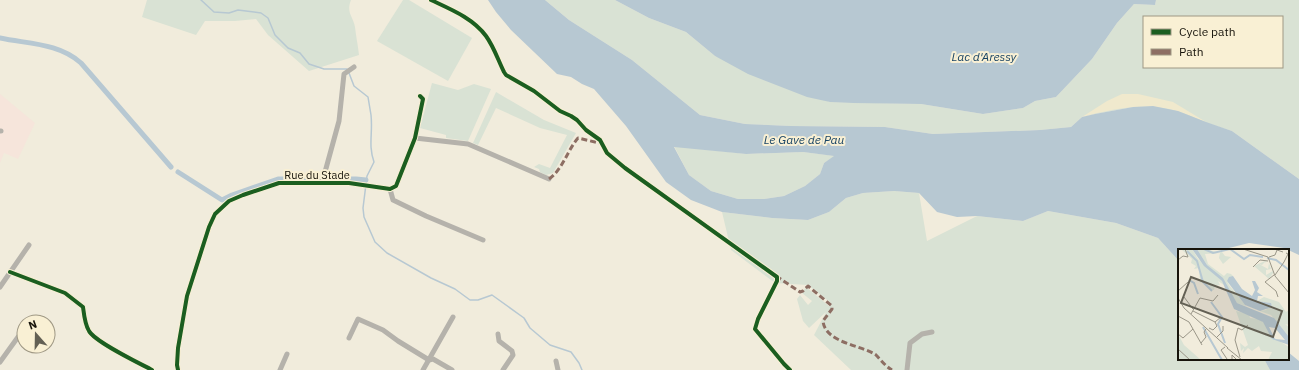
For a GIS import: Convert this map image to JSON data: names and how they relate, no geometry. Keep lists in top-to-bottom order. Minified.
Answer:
{"streets":{"street":["Rue du Stade"]},"water":["Lac d'Aressy","Le Gave de Pau"],"legend":["Cycle path","Path"],"north":"top"}
